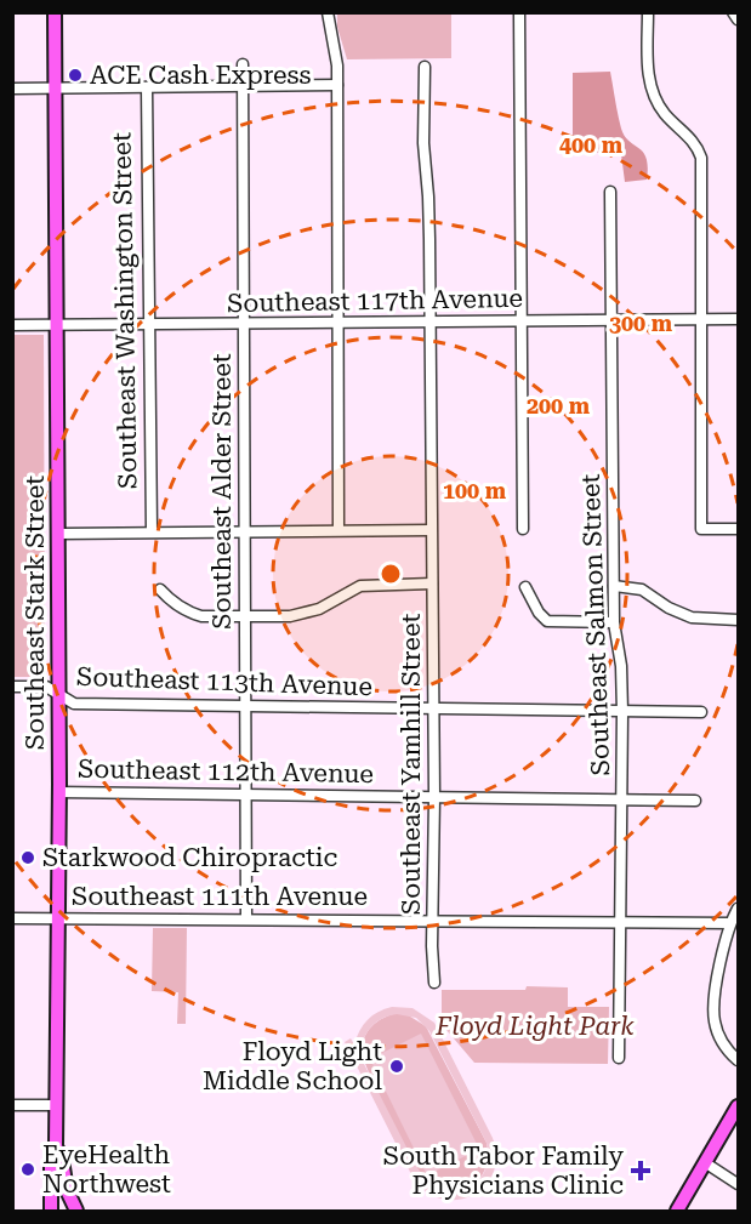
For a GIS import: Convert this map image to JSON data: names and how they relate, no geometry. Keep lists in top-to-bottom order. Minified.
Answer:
{"streets":{"main road":["Southeast Stark Street"],"street":["Southeast 117th Avenue","Southeast Washington Street","Southeast Alder Street","Southeast Salmon Street","Southeast 113th Avenue","Southeast Yamhill Street","Southeast 112th Avenue","Southeast 111th Avenue"]},"crossings":[["Southeast 117th Avenue","Southeast Washington Street"],["Southeast 117th Avenue","Southeast Alder Street"],["Southeast 117th Avenue","Southeast Stark Street"],["Southeast 117th Avenue","Southeast Salmon Street"],["Southeast 117th Avenue","Southeast Yamhill Street"],["Southeast Alder Street","Southeast 113th Avenue"],["Southeast Alder Street","Southeast 112th Avenue"],["Southeast Alder Street","Southeast 111th Avenue"],["Southeast Stark Street","Southeast 113th Avenue"],["Southeast Stark Street","Southeast 112th Avenue"],["Southeast Stark Street","Southeast 111th Avenue"],["Southeast Salmon Street","Southeast 113th Avenue"],["Southeast Salmon Street","Southeast 112th Avenue"],["Southeast Salmon Street","Southeast 111th Avenue"],["Southeast 113th Avenue","Southeast Yamhill Street"],["Southeast Yamhill Street","Southeast 112th Avenue"],["Southeast Yamhill Street","Southeast 111th Avenue"]],"parks":["Floyd Light Park"],"places":{"other":["ACE Cash Express","Starkwood Chiropractic","Floyd Light Middle School","EyeHealth Northwest"],"health":["South Tabor Family Physicians Clinic"]},"rings":["400 m","300 m","200 m","100 m"]}
